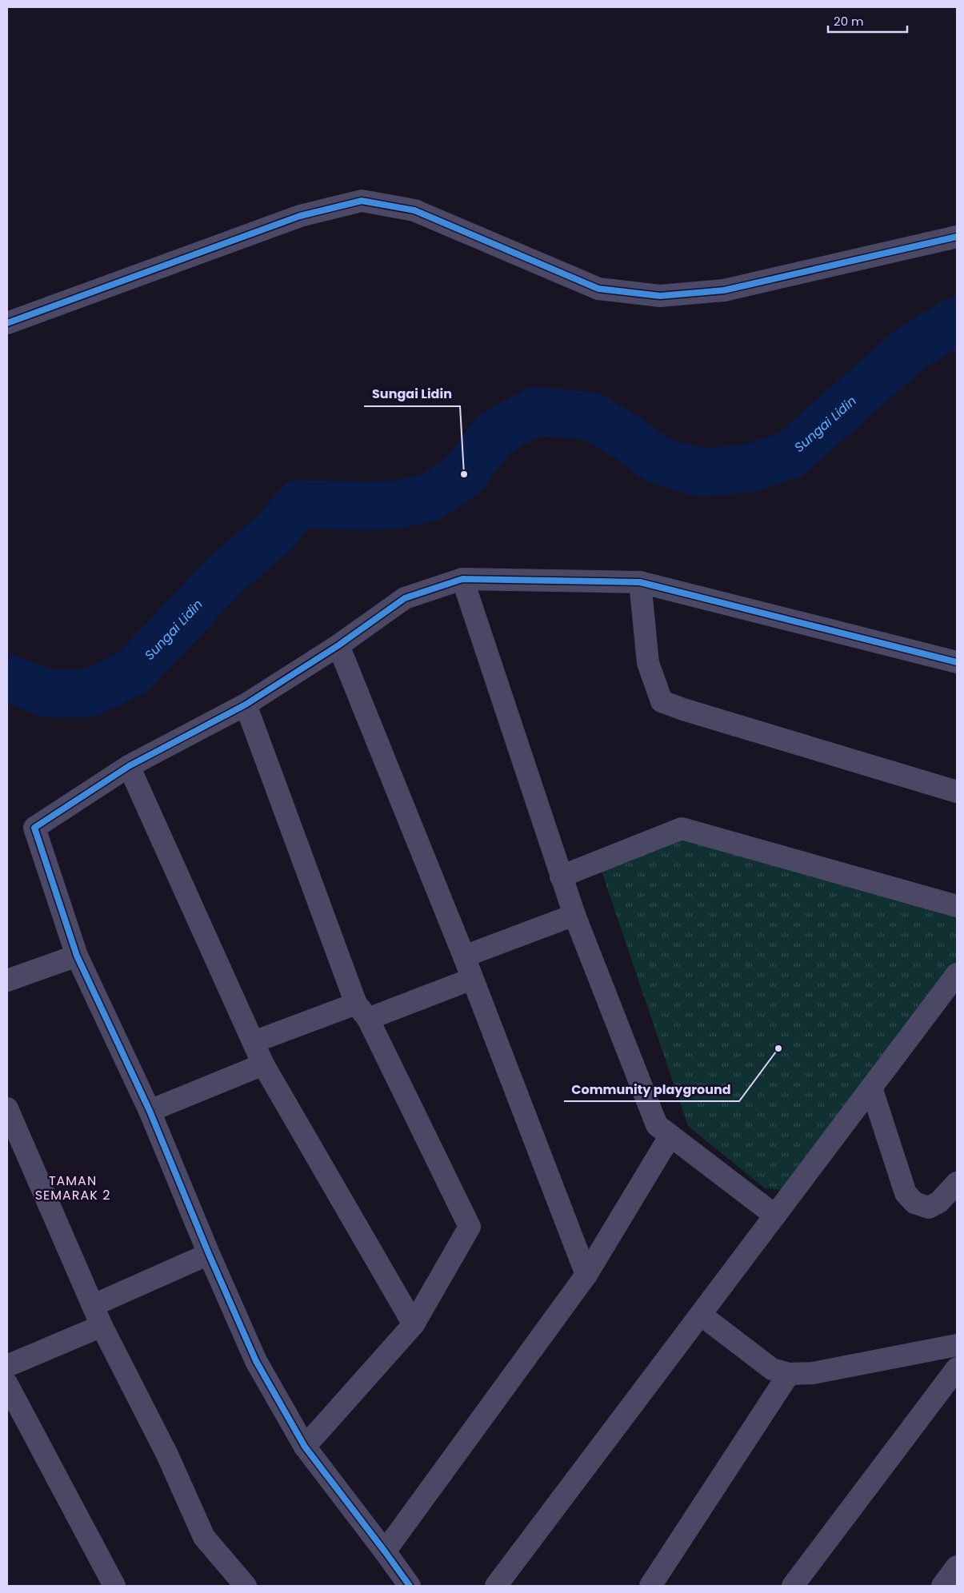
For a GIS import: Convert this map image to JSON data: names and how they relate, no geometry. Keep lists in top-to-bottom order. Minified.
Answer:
{"districts":["TAMAN SEMARAK 2"],"water":["Sungai Lidin"],"places":["Sungai Lidin","Community playground"],"scale_bar":"20 m"}
